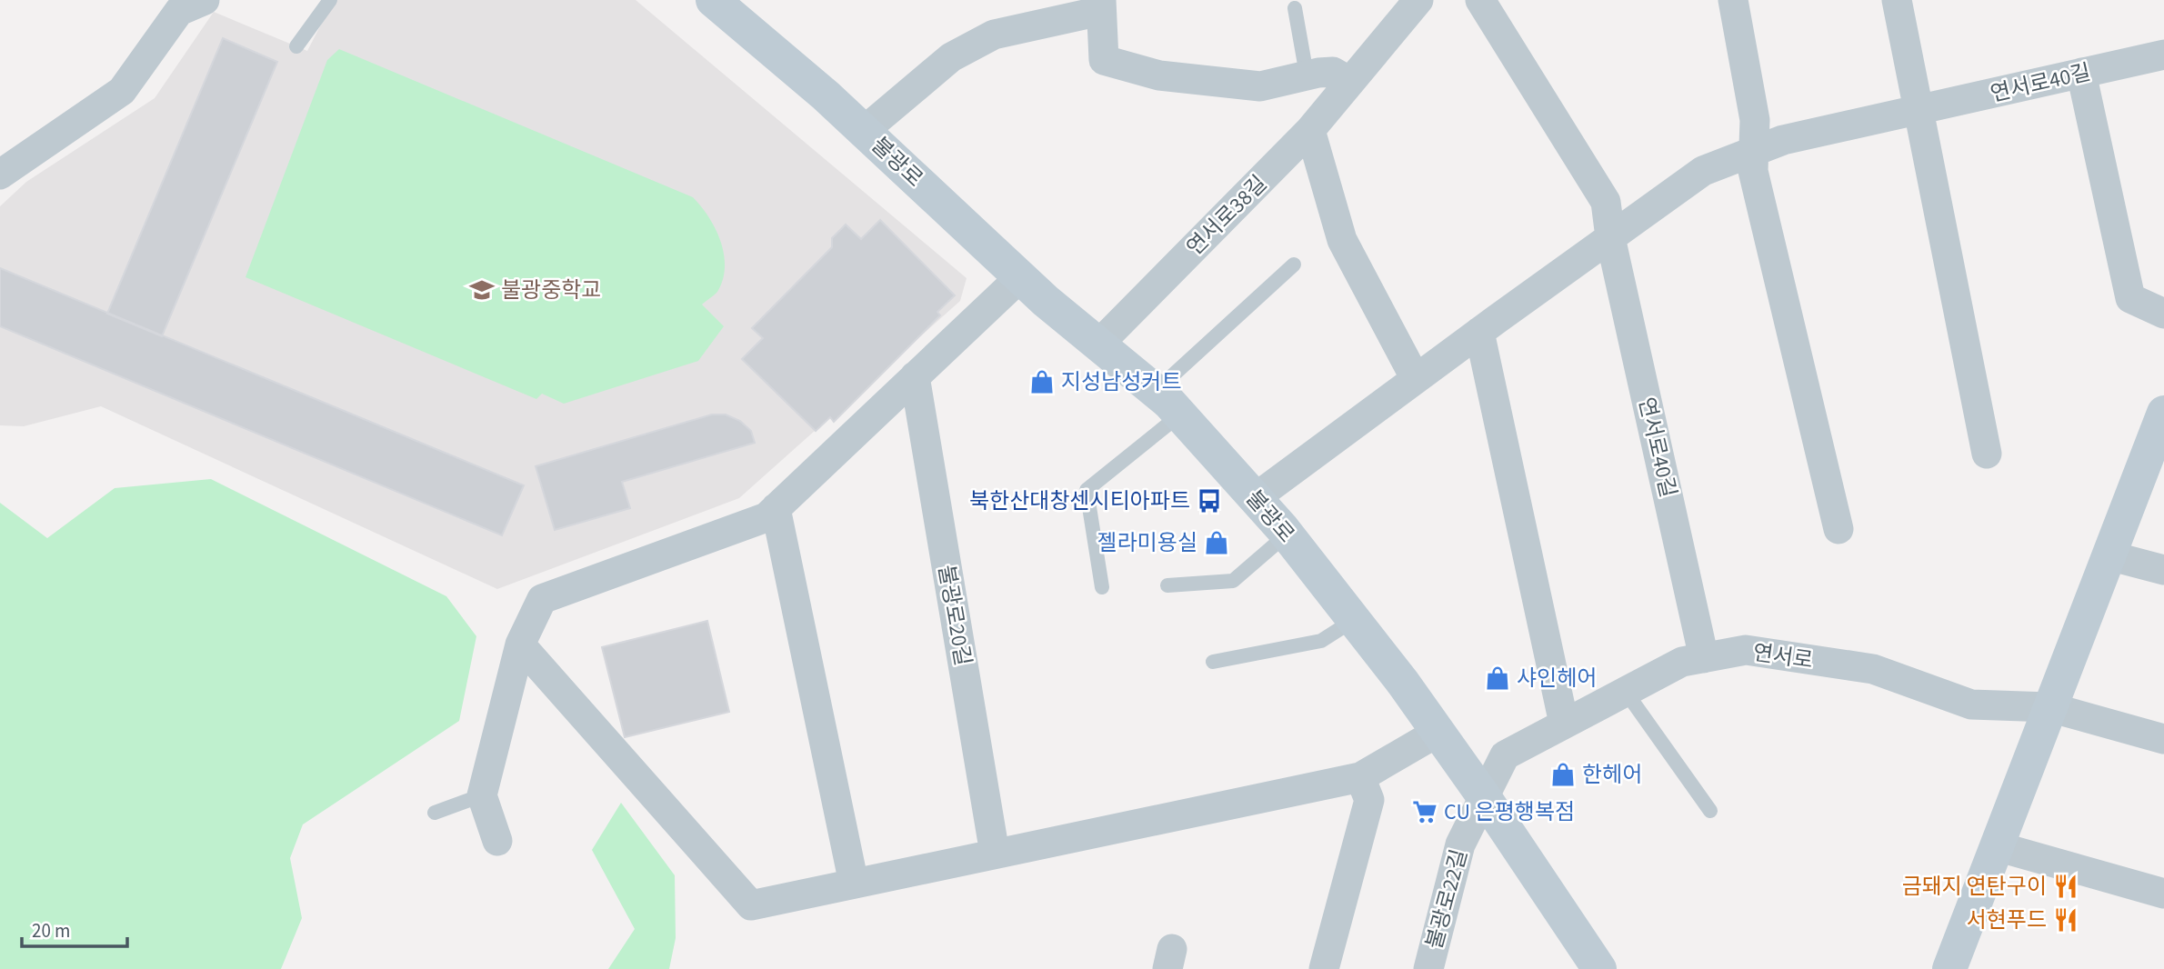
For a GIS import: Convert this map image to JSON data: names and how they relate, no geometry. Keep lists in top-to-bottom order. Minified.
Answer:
{"streets":{"main road":["불광로"],"street":["연서로40길","연서로38길","불광로20길","연서로","불광로22길"]},"crossings":[["연서로40길","불광로"],["연서로40길","연서로"],["불광로","연서로38길"],["불광로","불광로22길"],["연서로","불광로22길"]],"places":{"school or university":["불광중학교"],"shop":["지성남성커트","젤라미용실","샤인헤어","한헤어"],"bus stop":["북한산대창센시티아파트"],"supermarket":["CU 은평행복점"],"restaurant":["금돼지 연탄구이","서현푸드"]},"scale_bar":"20 m"}
